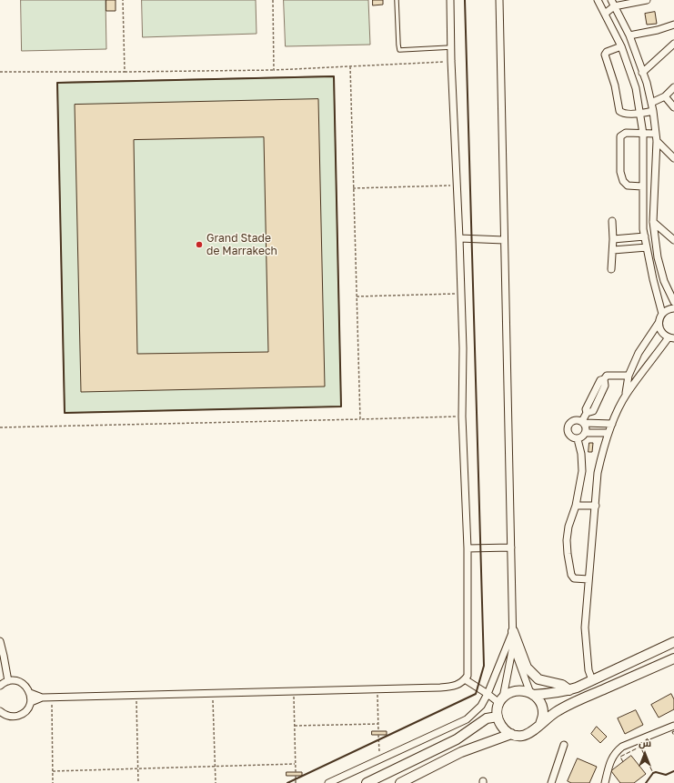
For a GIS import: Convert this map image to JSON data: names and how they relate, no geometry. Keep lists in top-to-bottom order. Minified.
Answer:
{"places":["Grand Stade de Marrakech"],"north":"top"}
